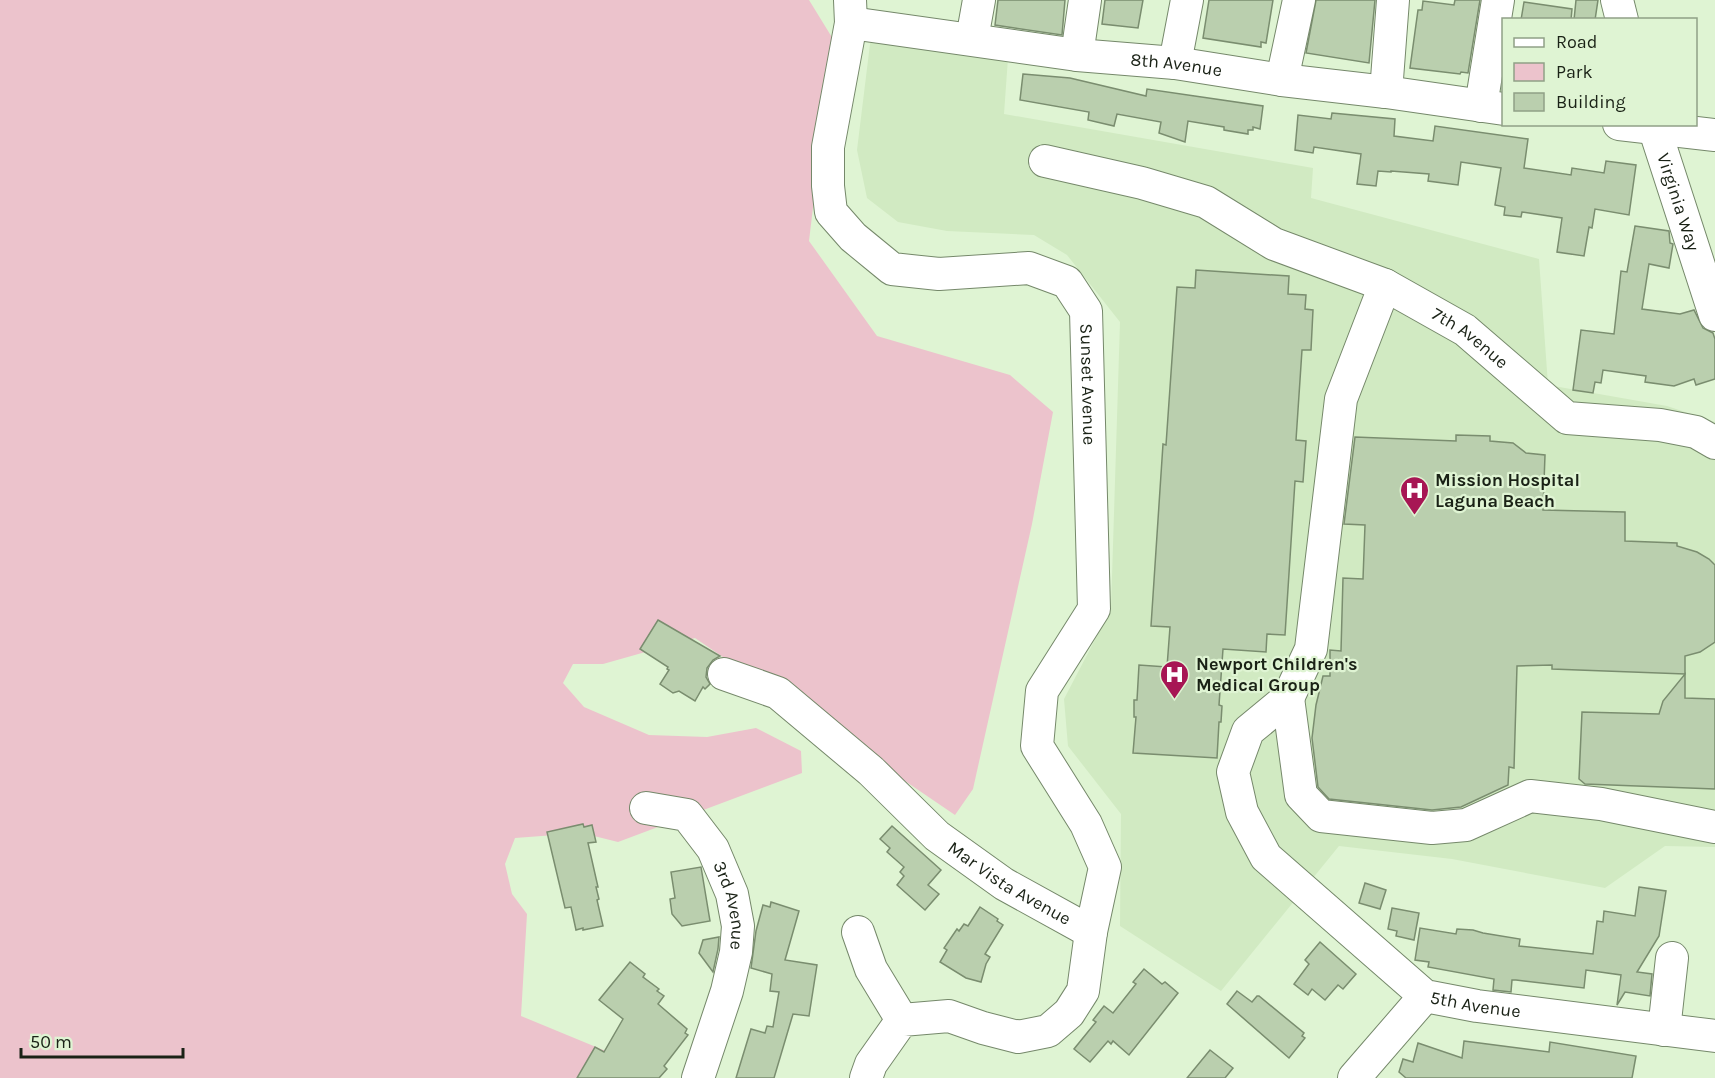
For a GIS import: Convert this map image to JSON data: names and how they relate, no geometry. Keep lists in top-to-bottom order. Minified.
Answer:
{"streets":{"street":["8th Avenue","Virginia Way","7th Avenue","Sunset Avenue","Mar Vista Avenue","3rd Avenue","5th Avenue"]},"crossings":[["8th Avenue","Sunset Avenue"],["Sunset Avenue","Mar Vista Avenue"]],"places":{"hospital":["Mission Hospital Laguna Beach","Newport Children's Medical Group"]},"legend":["Road","Park","Building"],"scale_bar":"50 m"}
